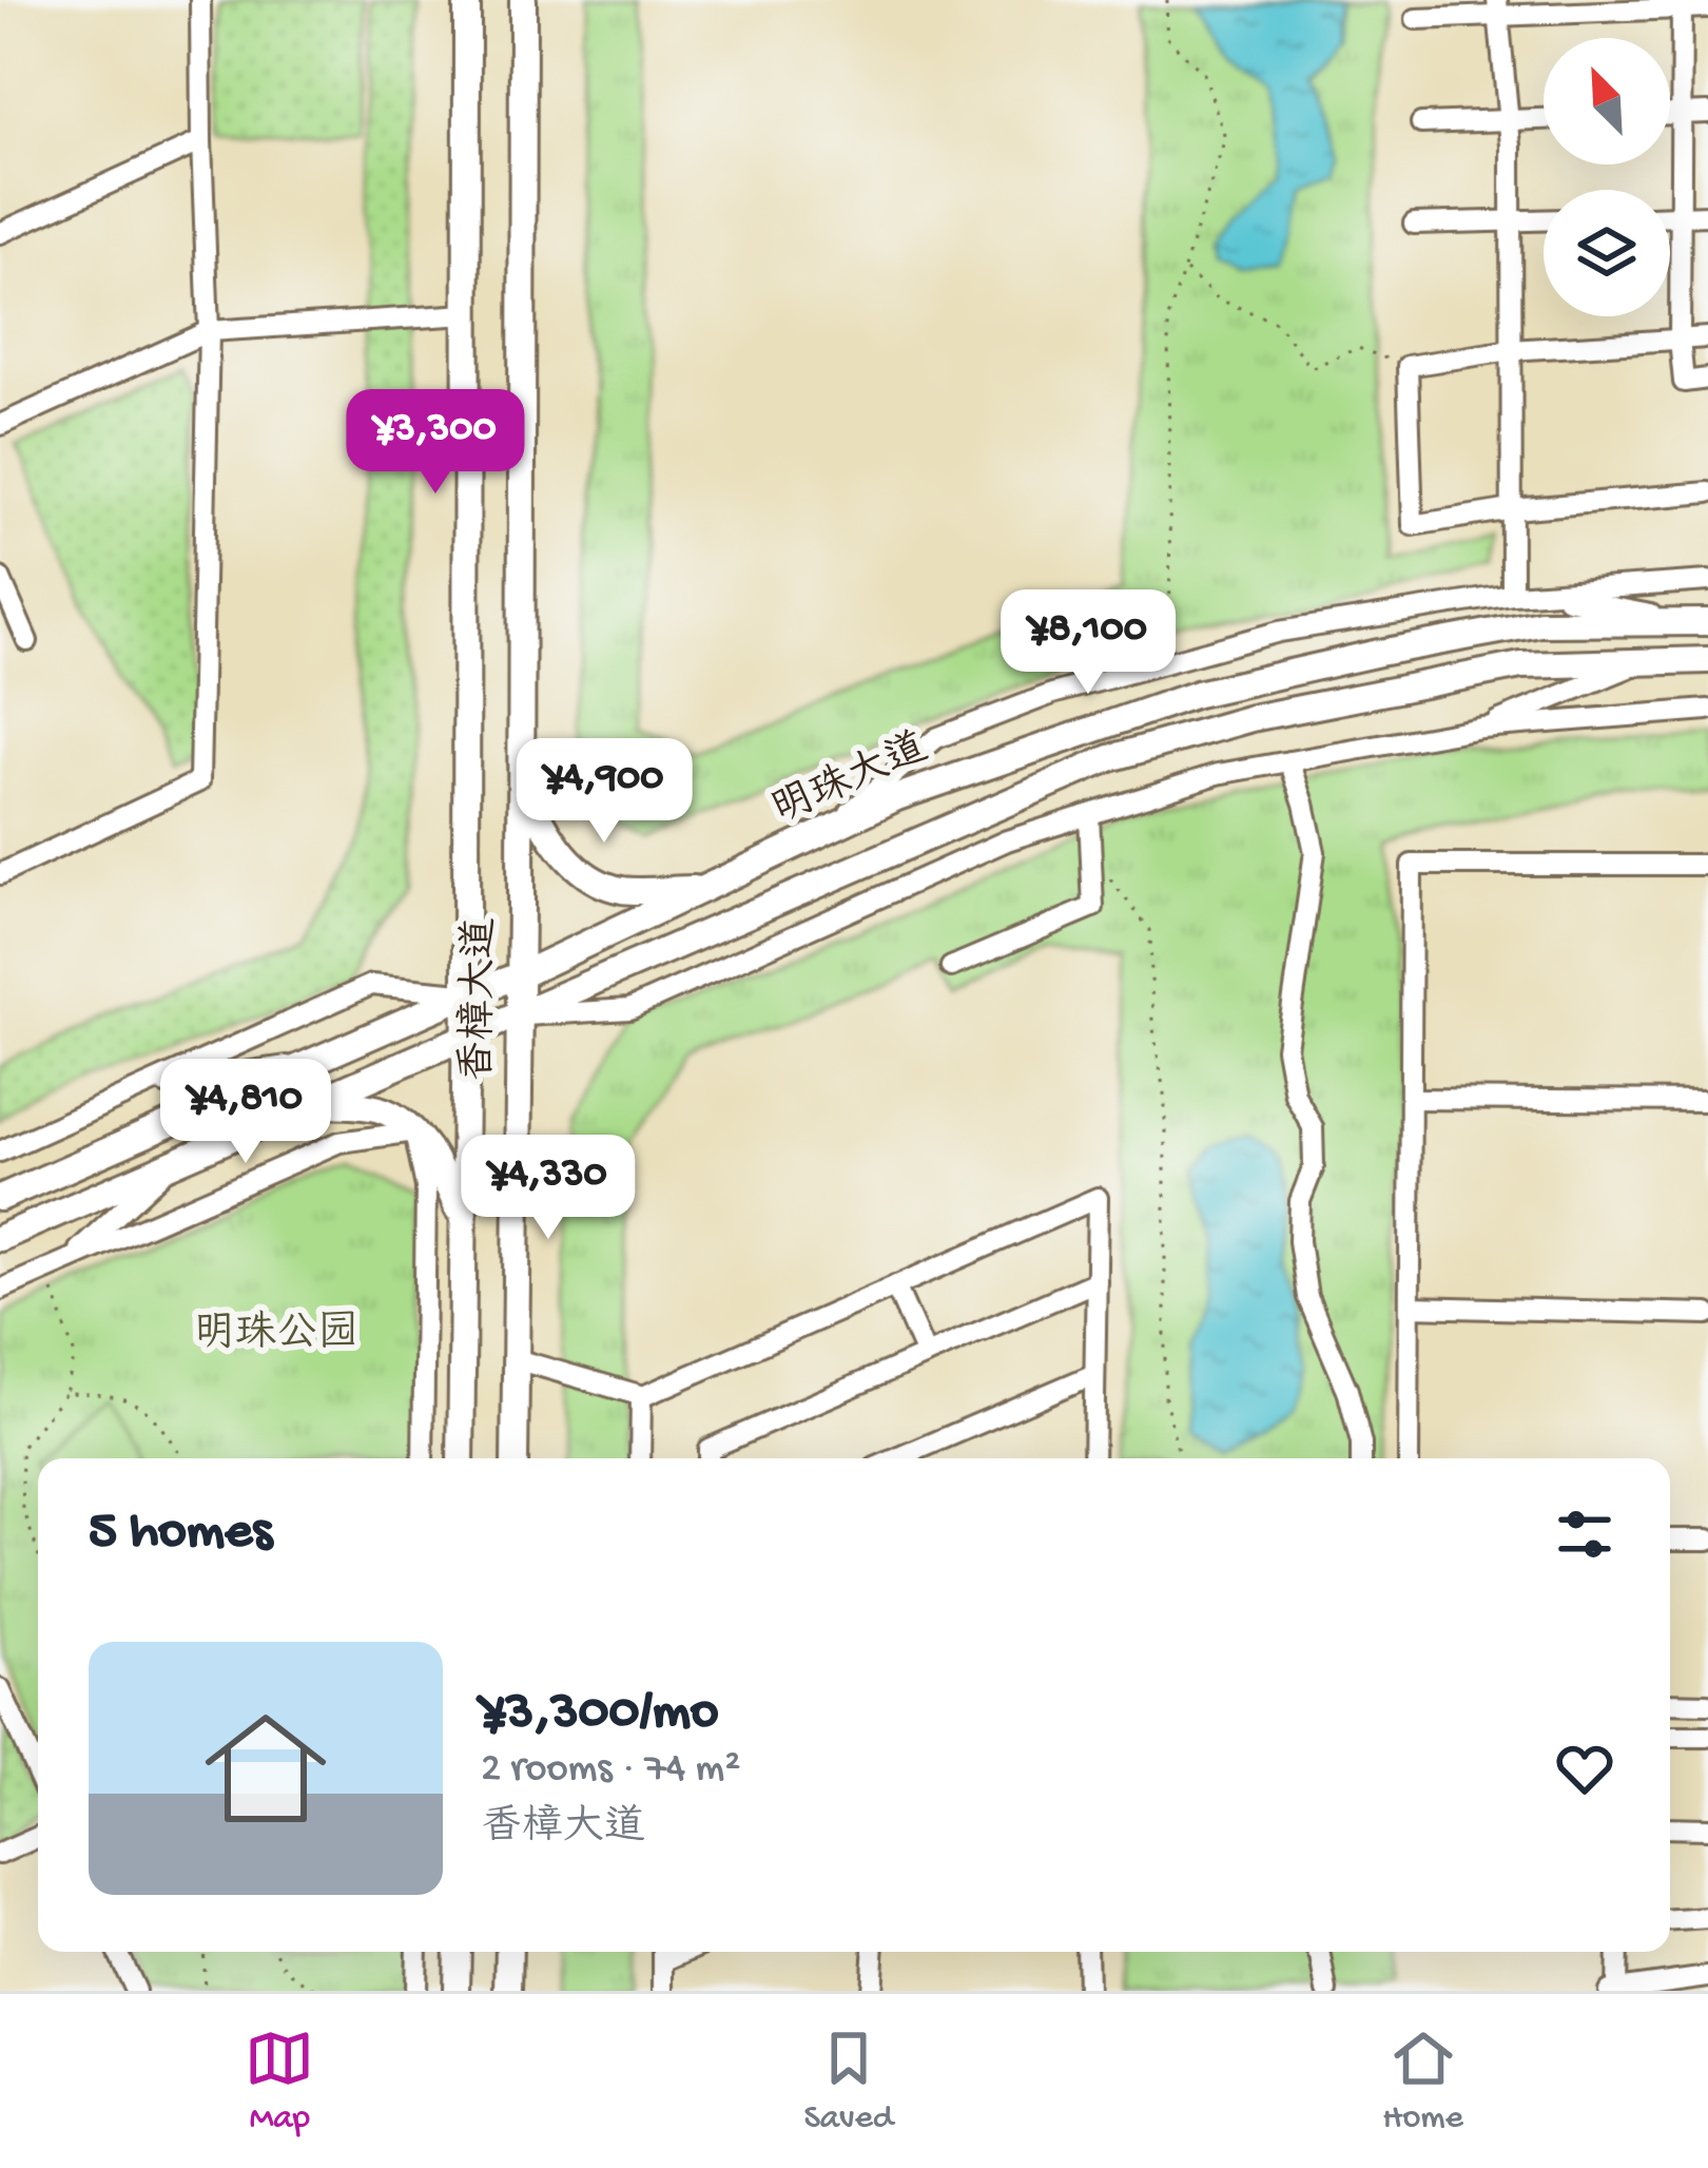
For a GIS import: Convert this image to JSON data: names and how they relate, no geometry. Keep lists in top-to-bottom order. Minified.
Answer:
{"streets":{"main road":["明珠大道","香樟大道"]},"crossings":[["明珠大道","香樟大道"]],"parks":["明珠公园"],"north":"top left","page":{"price":["¥3,300","¥8,100","¥4,900","¥4,810","¥4,330"],"heading":"5 homes","list":[{"name":"¥3,300/mo","note":"2 rooms · 74 m² · 香樟大道"}],"tabs":["Map","Saved","Home"]}}
